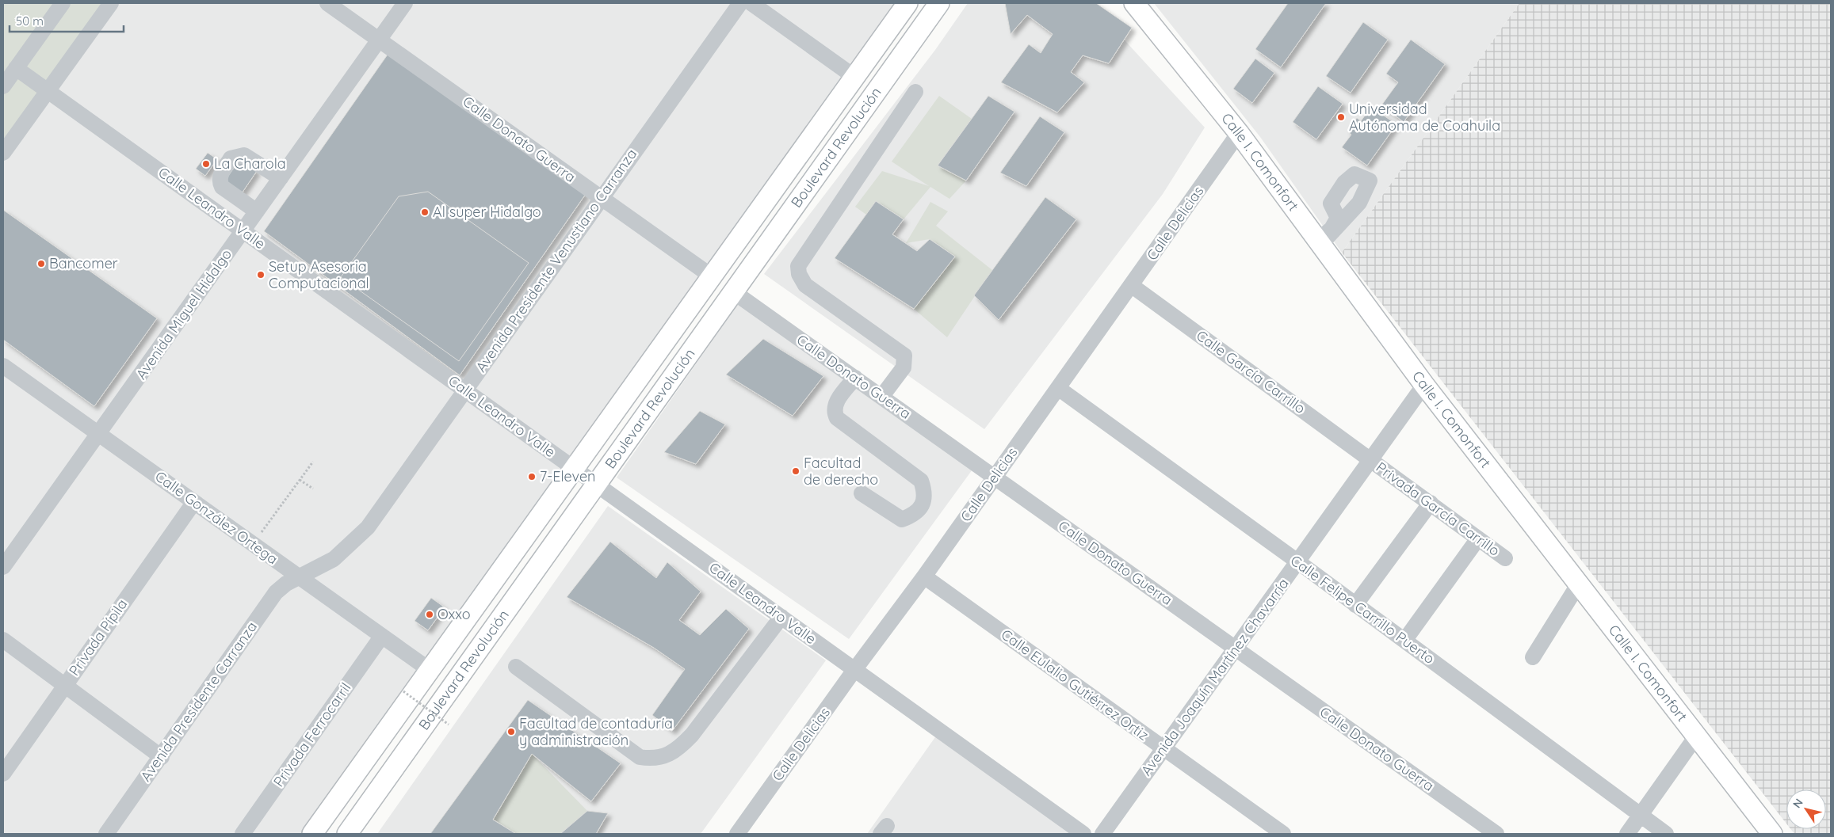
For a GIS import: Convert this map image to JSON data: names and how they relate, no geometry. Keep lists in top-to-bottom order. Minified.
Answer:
{"streets":{"main road":["Boulevard Revolución","Calle I. Comonfort"],"street":["Calle Donato Guerra","Calle Leandro Valle","Calle Delicias","Avenida Presidente Venustiano Carranza","Avenida Miguel Hidalgo","Calle García Carrillo","Privada García Carrillo","Calle González Ortega","Calle Felipe Carrillo Puerto","Privada Pípila","Avenida Joaquín Martínez Chavarría","Calle Eulalio Gutiérrez Ortiz","Avenida Presidente Carranza","Privada Ferrocarril"]},"crossings":[["Calle Donato Guerra","Boulevard Revolución"],["Calle Donato Guerra","Calle Delicias"],["Calle Donato Guerra","Avenida Presidente Venustiano Carranza"],["Calle Donato Guerra","Avenida Miguel Hidalgo"],["Calle Donato Guerra","Avenida Joaquín Martínez Chavarría"],["Boulevard Revolución","Calle Leandro Valle"],["Calle I. Comonfort","Calle Delicias"],["Calle I. Comonfort","Avenida Joaquín Martínez Chavarría"],["Calle Leandro Valle","Calle Delicias"],["Calle Leandro Valle","Avenida Presidente Venustiano Carranza"],["Calle Leandro Valle","Avenida Miguel Hidalgo"],["Calle Delicias","Calle García Carrillo"],["Calle Delicias","Calle Felipe Carrillo Puerto"],["Calle Delicias","Calle Eulalio Gutiérrez Ortiz"],["Avenida Presidente Venustiano Carranza","Calle González Ortega"],["Avenida Presidente Venustiano Carranza","Avenida Presidente Carranza"],["Avenida Miguel Hidalgo","Calle González Ortega"],["Calle García Carrillo","Privada García Carrillo"],["Calle García Carrillo","Avenida Joaquín Martínez Chavarría"],["Privada García Carrillo","Avenida Joaquín Martínez Chavarría"],["Calle González Ortega","Privada Pípila"],["Calle González Ortega","Avenida Presidente Carranza"],["Calle González Ortega","Privada Ferrocarril"],["Calle Felipe Carrillo Puerto","Avenida Joaquín Martínez Chavarría"],["Avenida Joaquín Martínez Chavarría","Calle Eulalio Gutiérrez Ortiz"]],"places":["Universidad Autónoma de Coahuila","La Charola","Al super Hidalgo","Bancomer","Setup Asesoria Computacional","Facultad de derecho","7-Eleven","Oxxo","Facultad de contaduría y administración"],"scale_bar":"50 m","north":"top left"}
